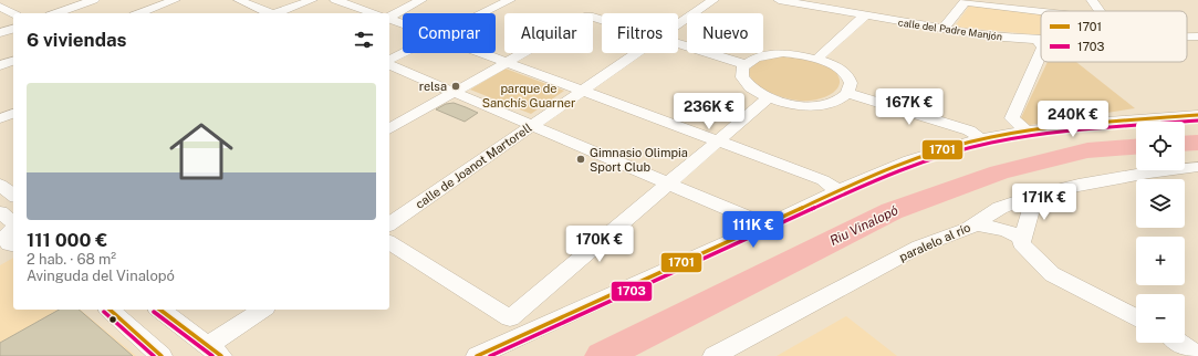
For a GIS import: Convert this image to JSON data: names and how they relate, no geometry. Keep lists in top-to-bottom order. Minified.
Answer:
{"streets":{"street":["calle del Padre Manjón","calle de Joanot Martorell","paralelo al río"]},"water":["Riu Vinalopó"],"parks":["parque de Sanchís Guarner"],"places":["relsa","Gimnasio Olimpia Sport Club"],"lines":["transit line 1701","transit line 1703"],"legend":["1701","1703"],"page":{"chip":["Comprar","Alquilar","Filtros","Nuevo"],"heading":"6 viviendas","list":[{"name":"111 000 €","note":"2 hab. · 68 m² · Avinguda del Vinalopó"}],"price":["167K €","236K €","240K €","171K €","111K €","170K €"],"map_buttons":["+","−"]}}
